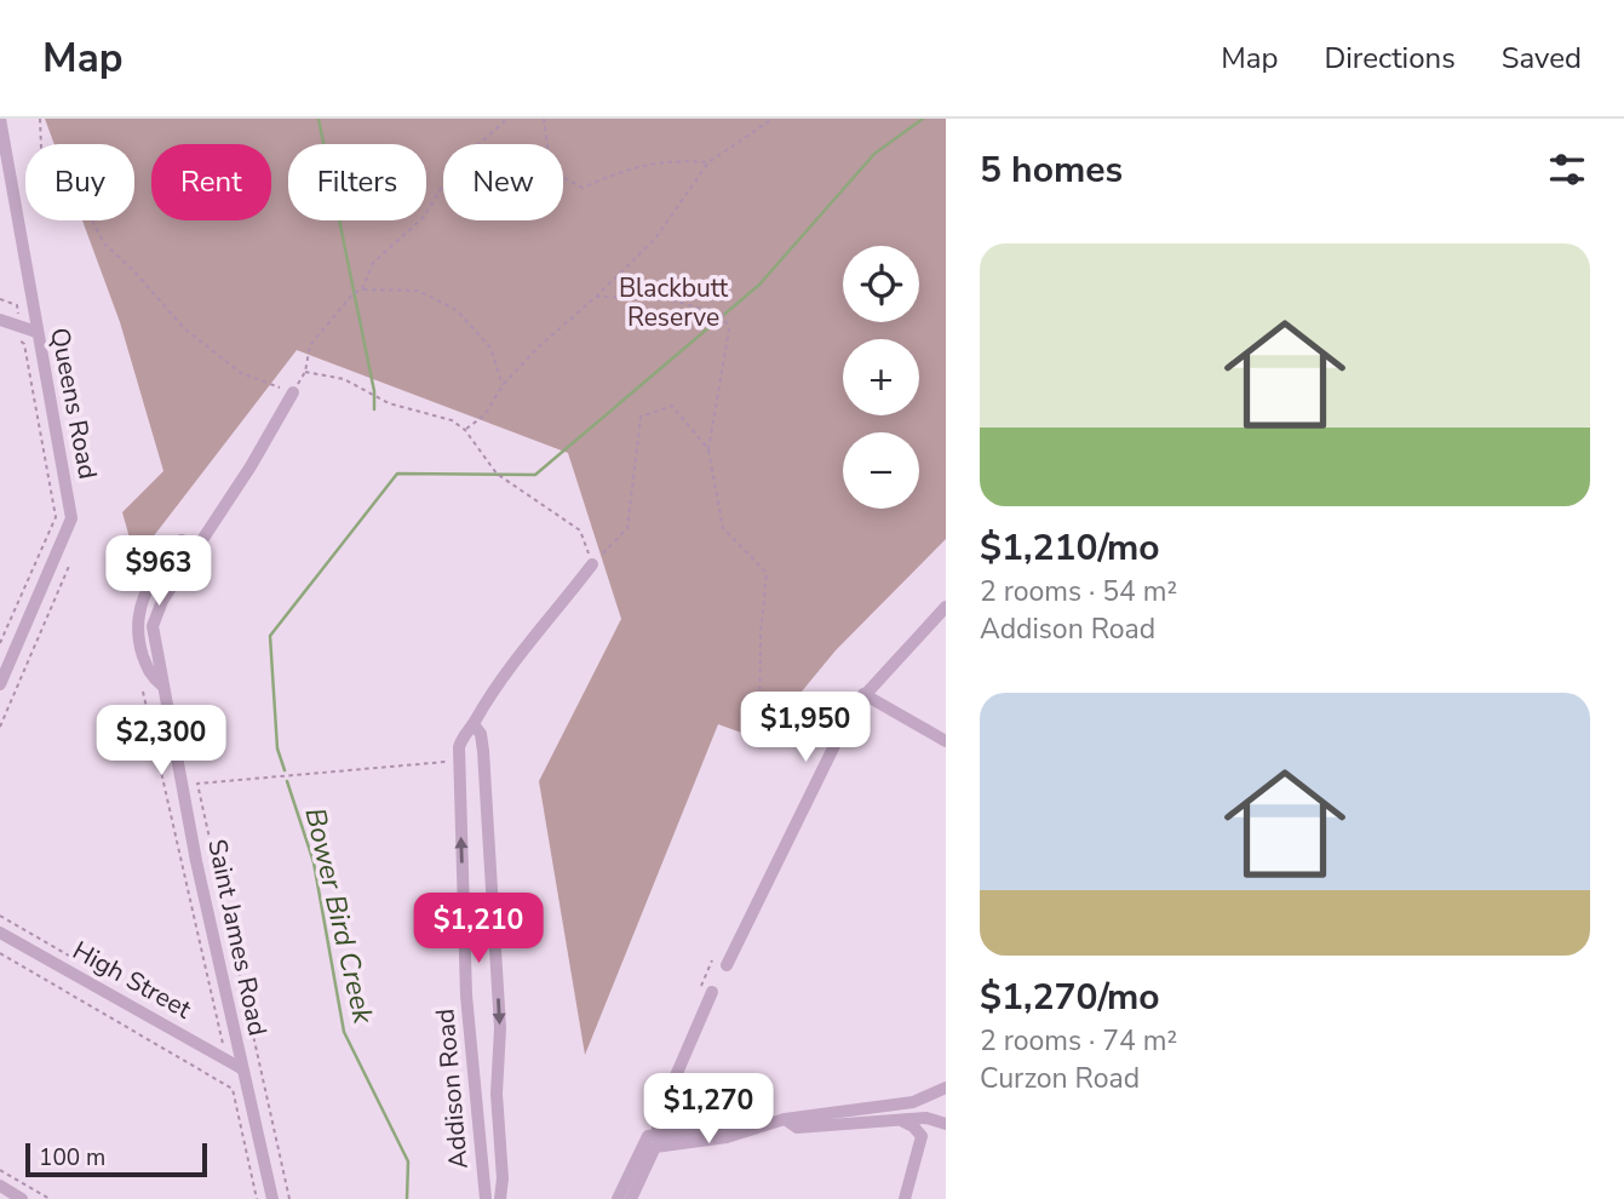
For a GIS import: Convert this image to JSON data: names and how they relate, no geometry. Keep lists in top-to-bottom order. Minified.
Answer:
{"streets":{"street":["Queens Road","Saint James Road","High Street","Addison Road"]},"crossings":[["Saint James Road","High Street"]],"water":["Bower Bird Creek"],"parks":["Blackbutt Reserve"],"scale_bar":"100 m","page":{"header":"Map","nav":["Map","Directions","Saved"],"heading":"5 homes","chip":["Buy","Rent","Filters","New"],"list":[{"name":"$1,210/mo","note":"2 rooms · 54 m² · Addison Road"},{"name":"$1,270/mo","note":"2 rooms · 74 m² · Curzon Road"}],"map_buttons":["+","−"],"price":["$963","$1,950","$2,300","$1,210","$1,270"],"scale":"100 m"}}
